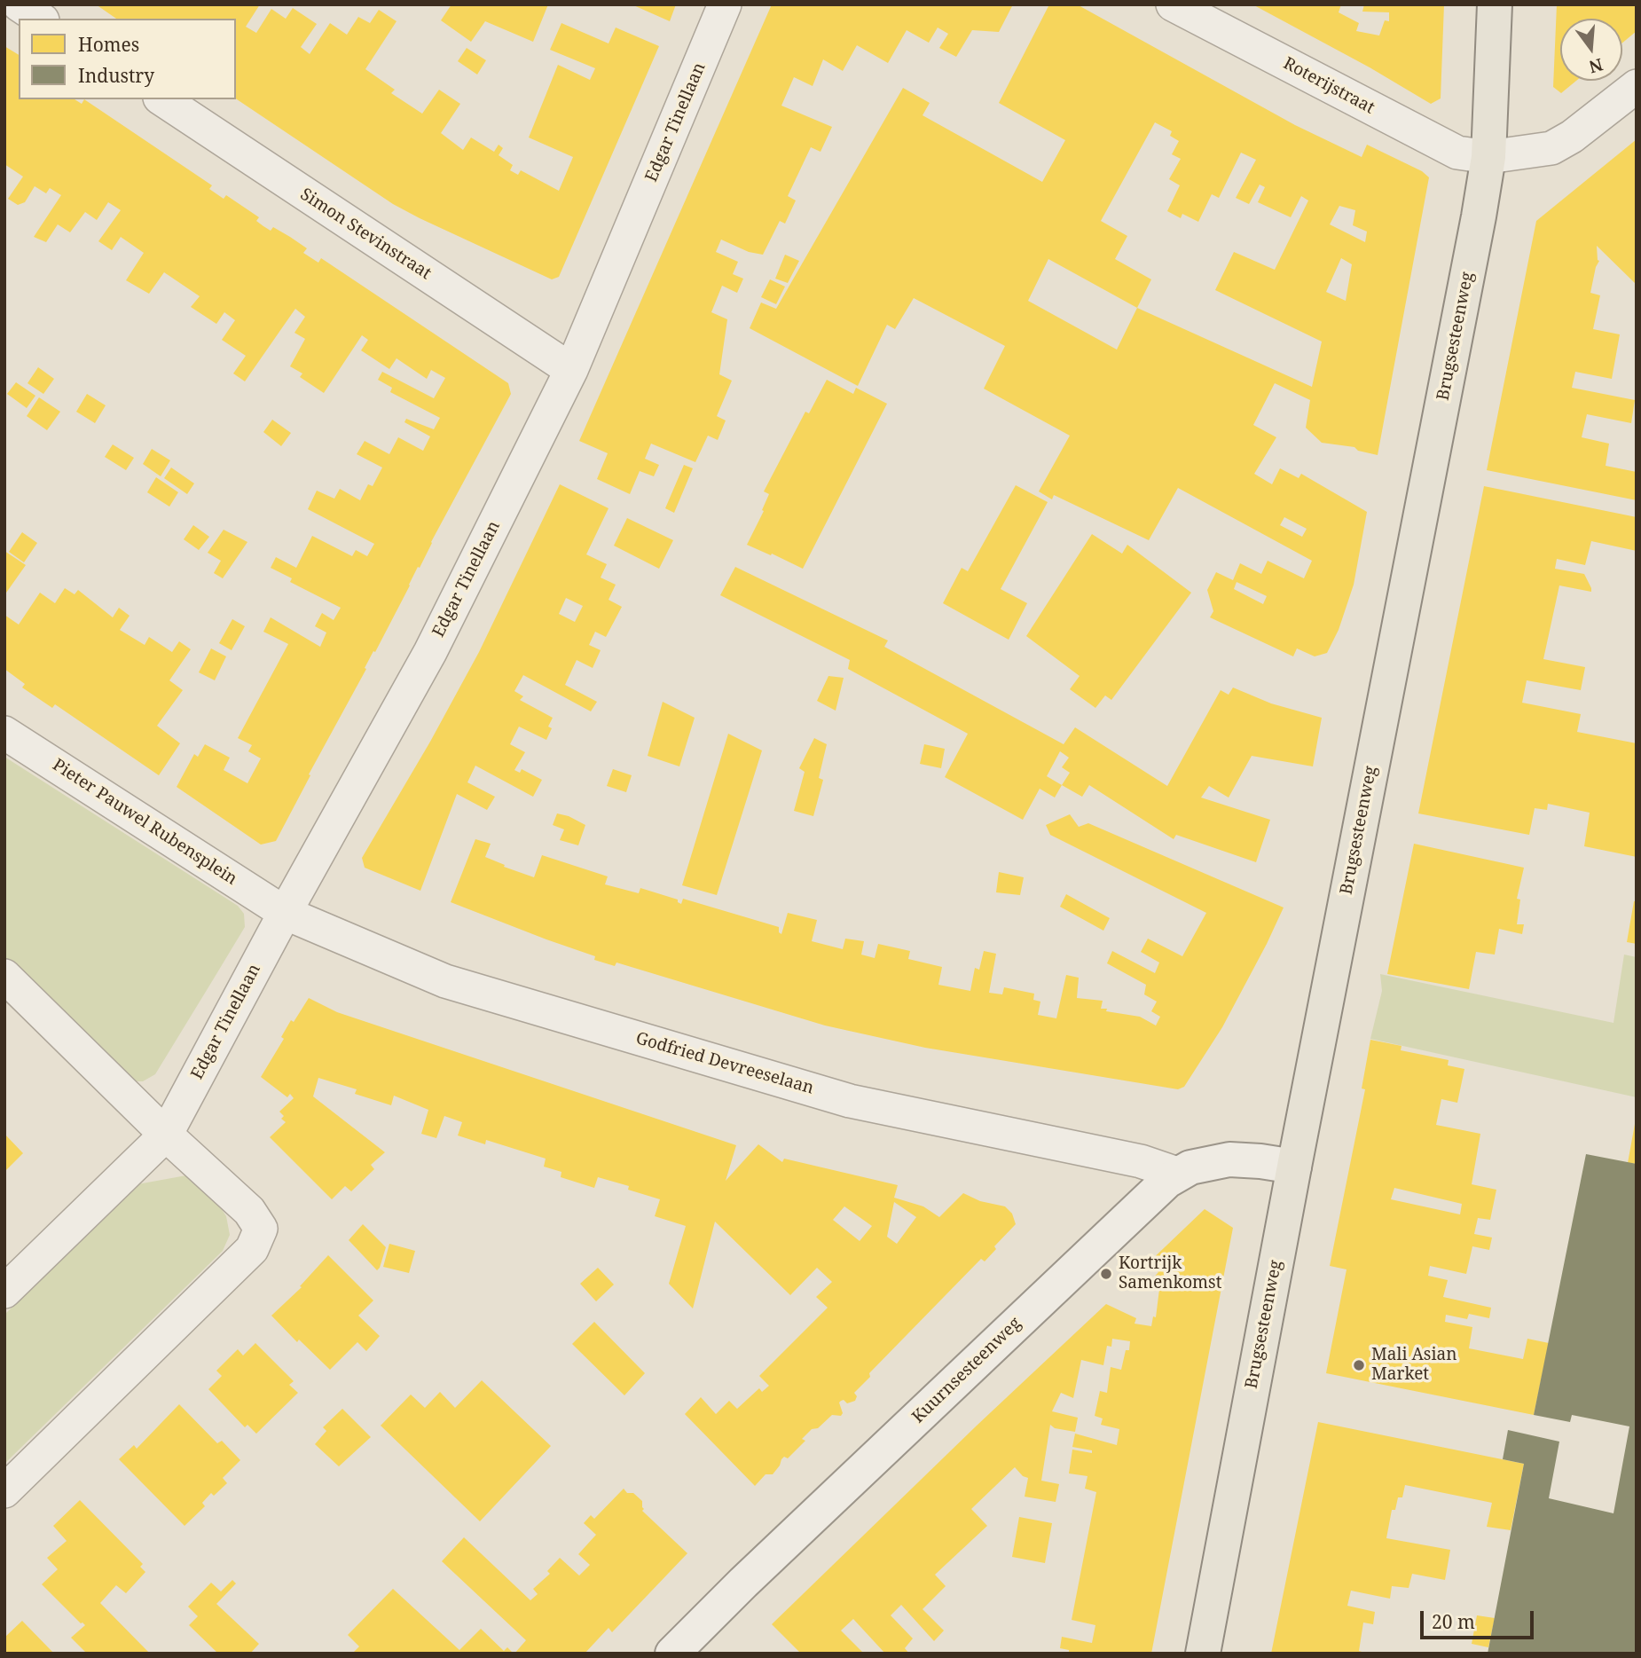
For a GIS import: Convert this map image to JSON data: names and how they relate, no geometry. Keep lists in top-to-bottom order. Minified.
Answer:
{"streets":{"main road":["Brugsesteenweg"],"street":["Roterijstraat","Edgar Tinellaan","Simon Stevinstraat","Pieter Pauwel Rubensplein","Godfried Devreeselaan","Kuurnsesteenweg"]},"crossings":[["Roterijstraat","Brugsesteenweg"],["Edgar Tinellaan","Simon Stevinstraat"],["Edgar Tinellaan","Pieter Pauwel Rubensplein"],["Edgar Tinellaan","Godfried Devreeselaan"],["Brugsesteenweg","Kuurnsesteenweg"],["Pieter Pauwel Rubensplein","Godfried Devreeselaan"],["Godfried Devreeselaan","Kuurnsesteenweg"]],"places":["Kortrijk Samenkomst","Mali Asian Market"],"legend":["Homes","Industry"],"scale_bar":"20 m","north":"bottom"}
